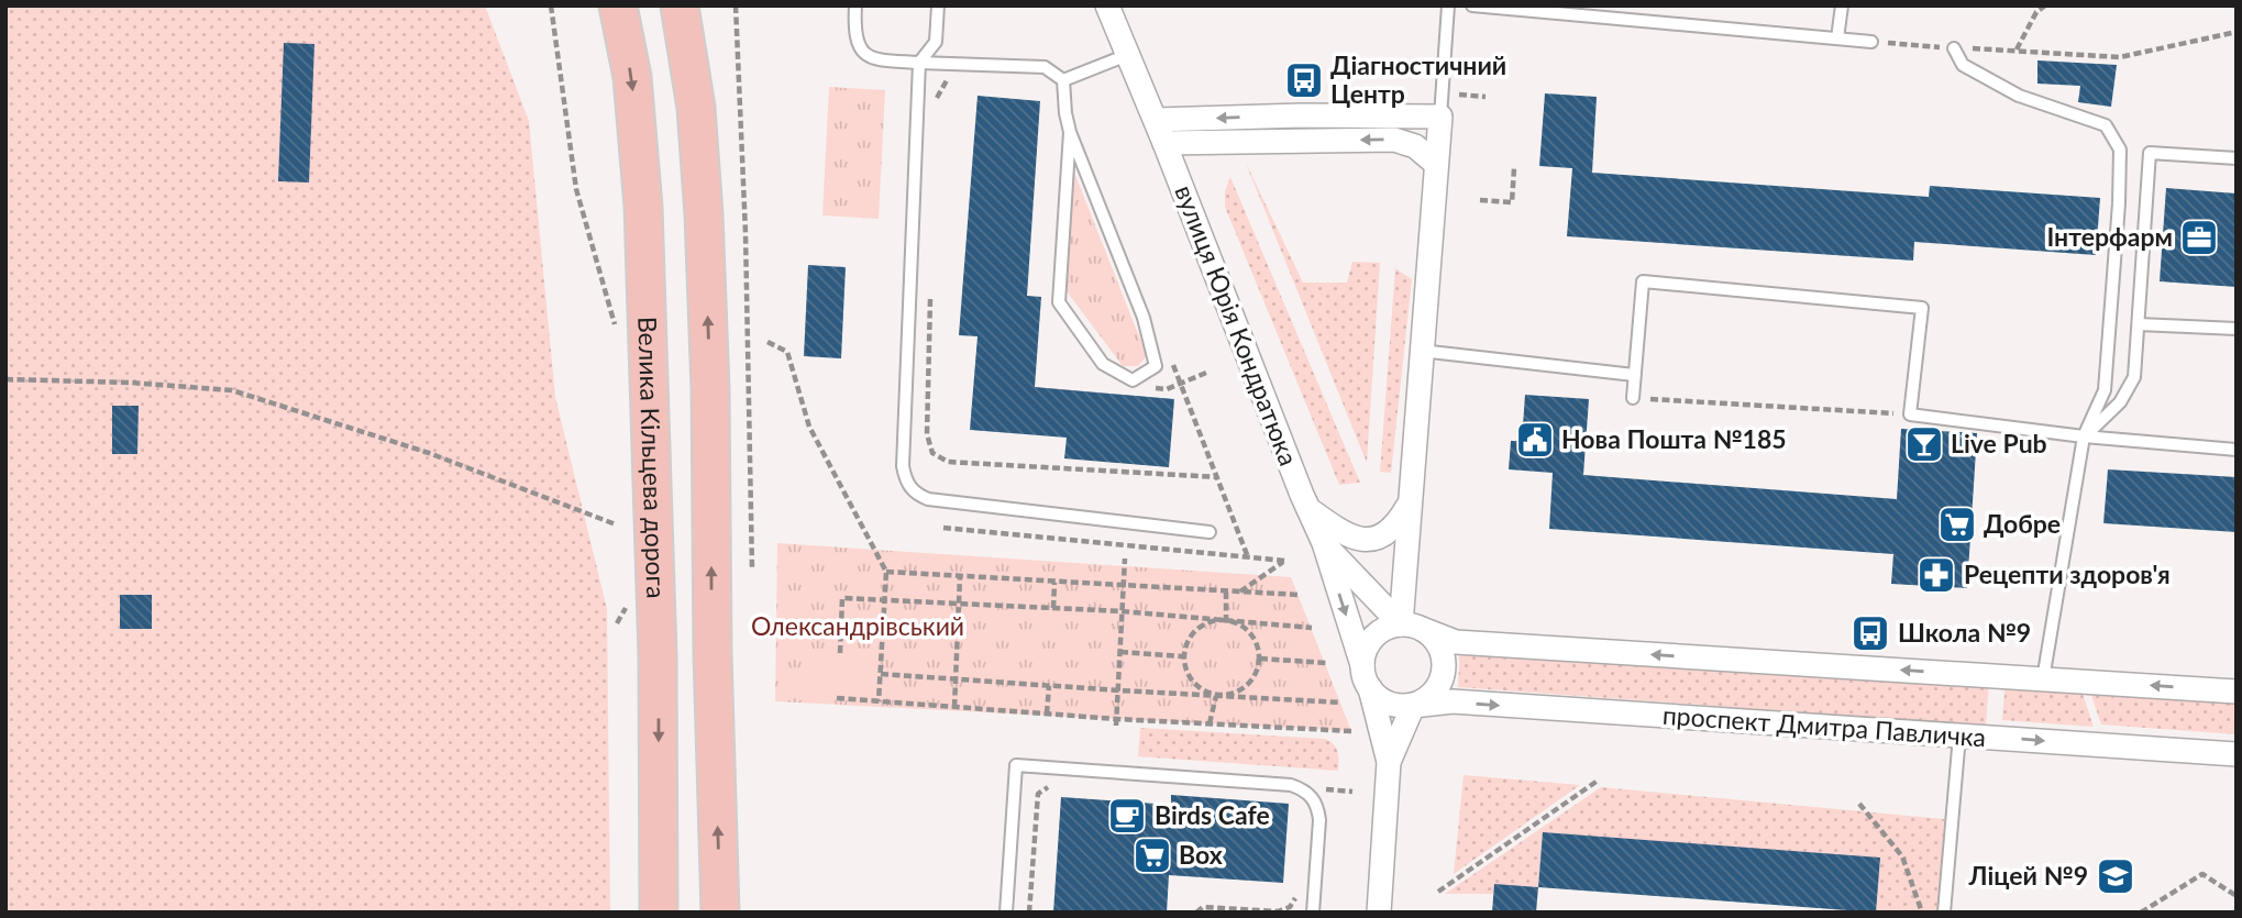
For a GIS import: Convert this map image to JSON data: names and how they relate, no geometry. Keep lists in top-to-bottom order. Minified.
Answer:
{"streets":{"main road":["Велика Кільцева дорога"],"street":["вулиця Юрія Кондратюка","проспект Дмитра Павличка"]},"crossings":[["вулиця Юрія Кондратюка","проспект Дмитра Павличка"]],"parks":["Олександрівський"],"places":{"bus stop":["Діагностичний Центр","Школа №9"],"office":["Інтерфарм"],"public building":["Нова Пошта №185"],"bar":["Live Pub"],"supermarket":["Добре","Box"],"pharmacy":["Рецепти здоров'я"],"cafe":["Birds Cafe"],"school or university":["Ліцей №9"]}}
